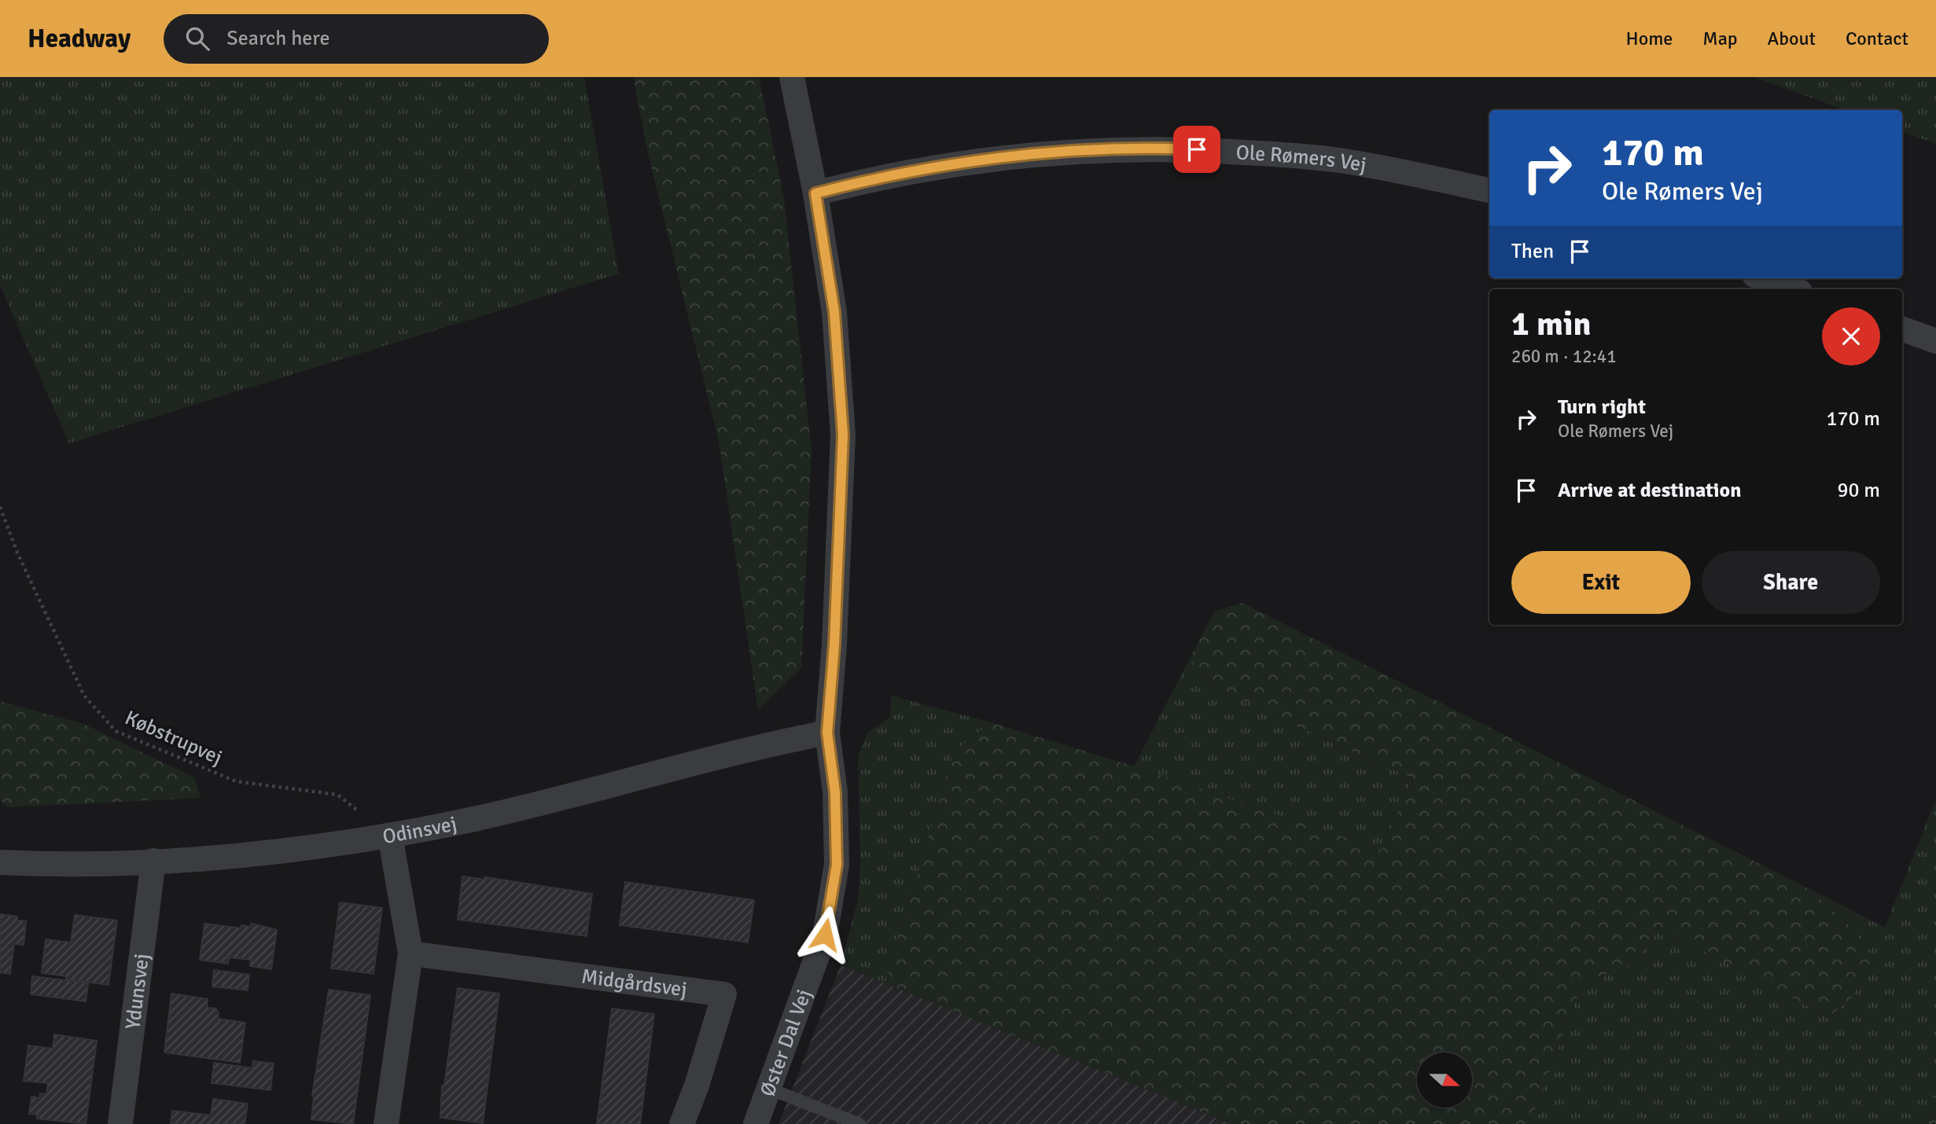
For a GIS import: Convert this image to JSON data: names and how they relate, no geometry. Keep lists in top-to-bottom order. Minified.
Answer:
{"streets":{"street":["Ole Rømers Vej","Odinsvej","Midgårdsvej","Ydunsvej","Øster Dal Vej"],"path":["Købstrupvej"]},"crossings":[["Ole Rømers Vej","Øster Dal Vej"],["Købstrupvej","Odinsvej"],["Odinsvej","Ydunsvej"],["Odinsvej","Øster Dal Vej"]],"north":"right","page":{"header":"Headway","search":"Search here","nav":["Home","Map","About","Contact"],"turn":["170 m","Ole Rømers Vej"],"then":"Then","heading":["1 min","260 m · 12:41"],"list":[{"name":"Turn right","note":"Ole Rømers Vej","value":"170 m"},{"name":"Arrive at destination","value":"90 m"}],"buttons":["Exit","Share"]}}
